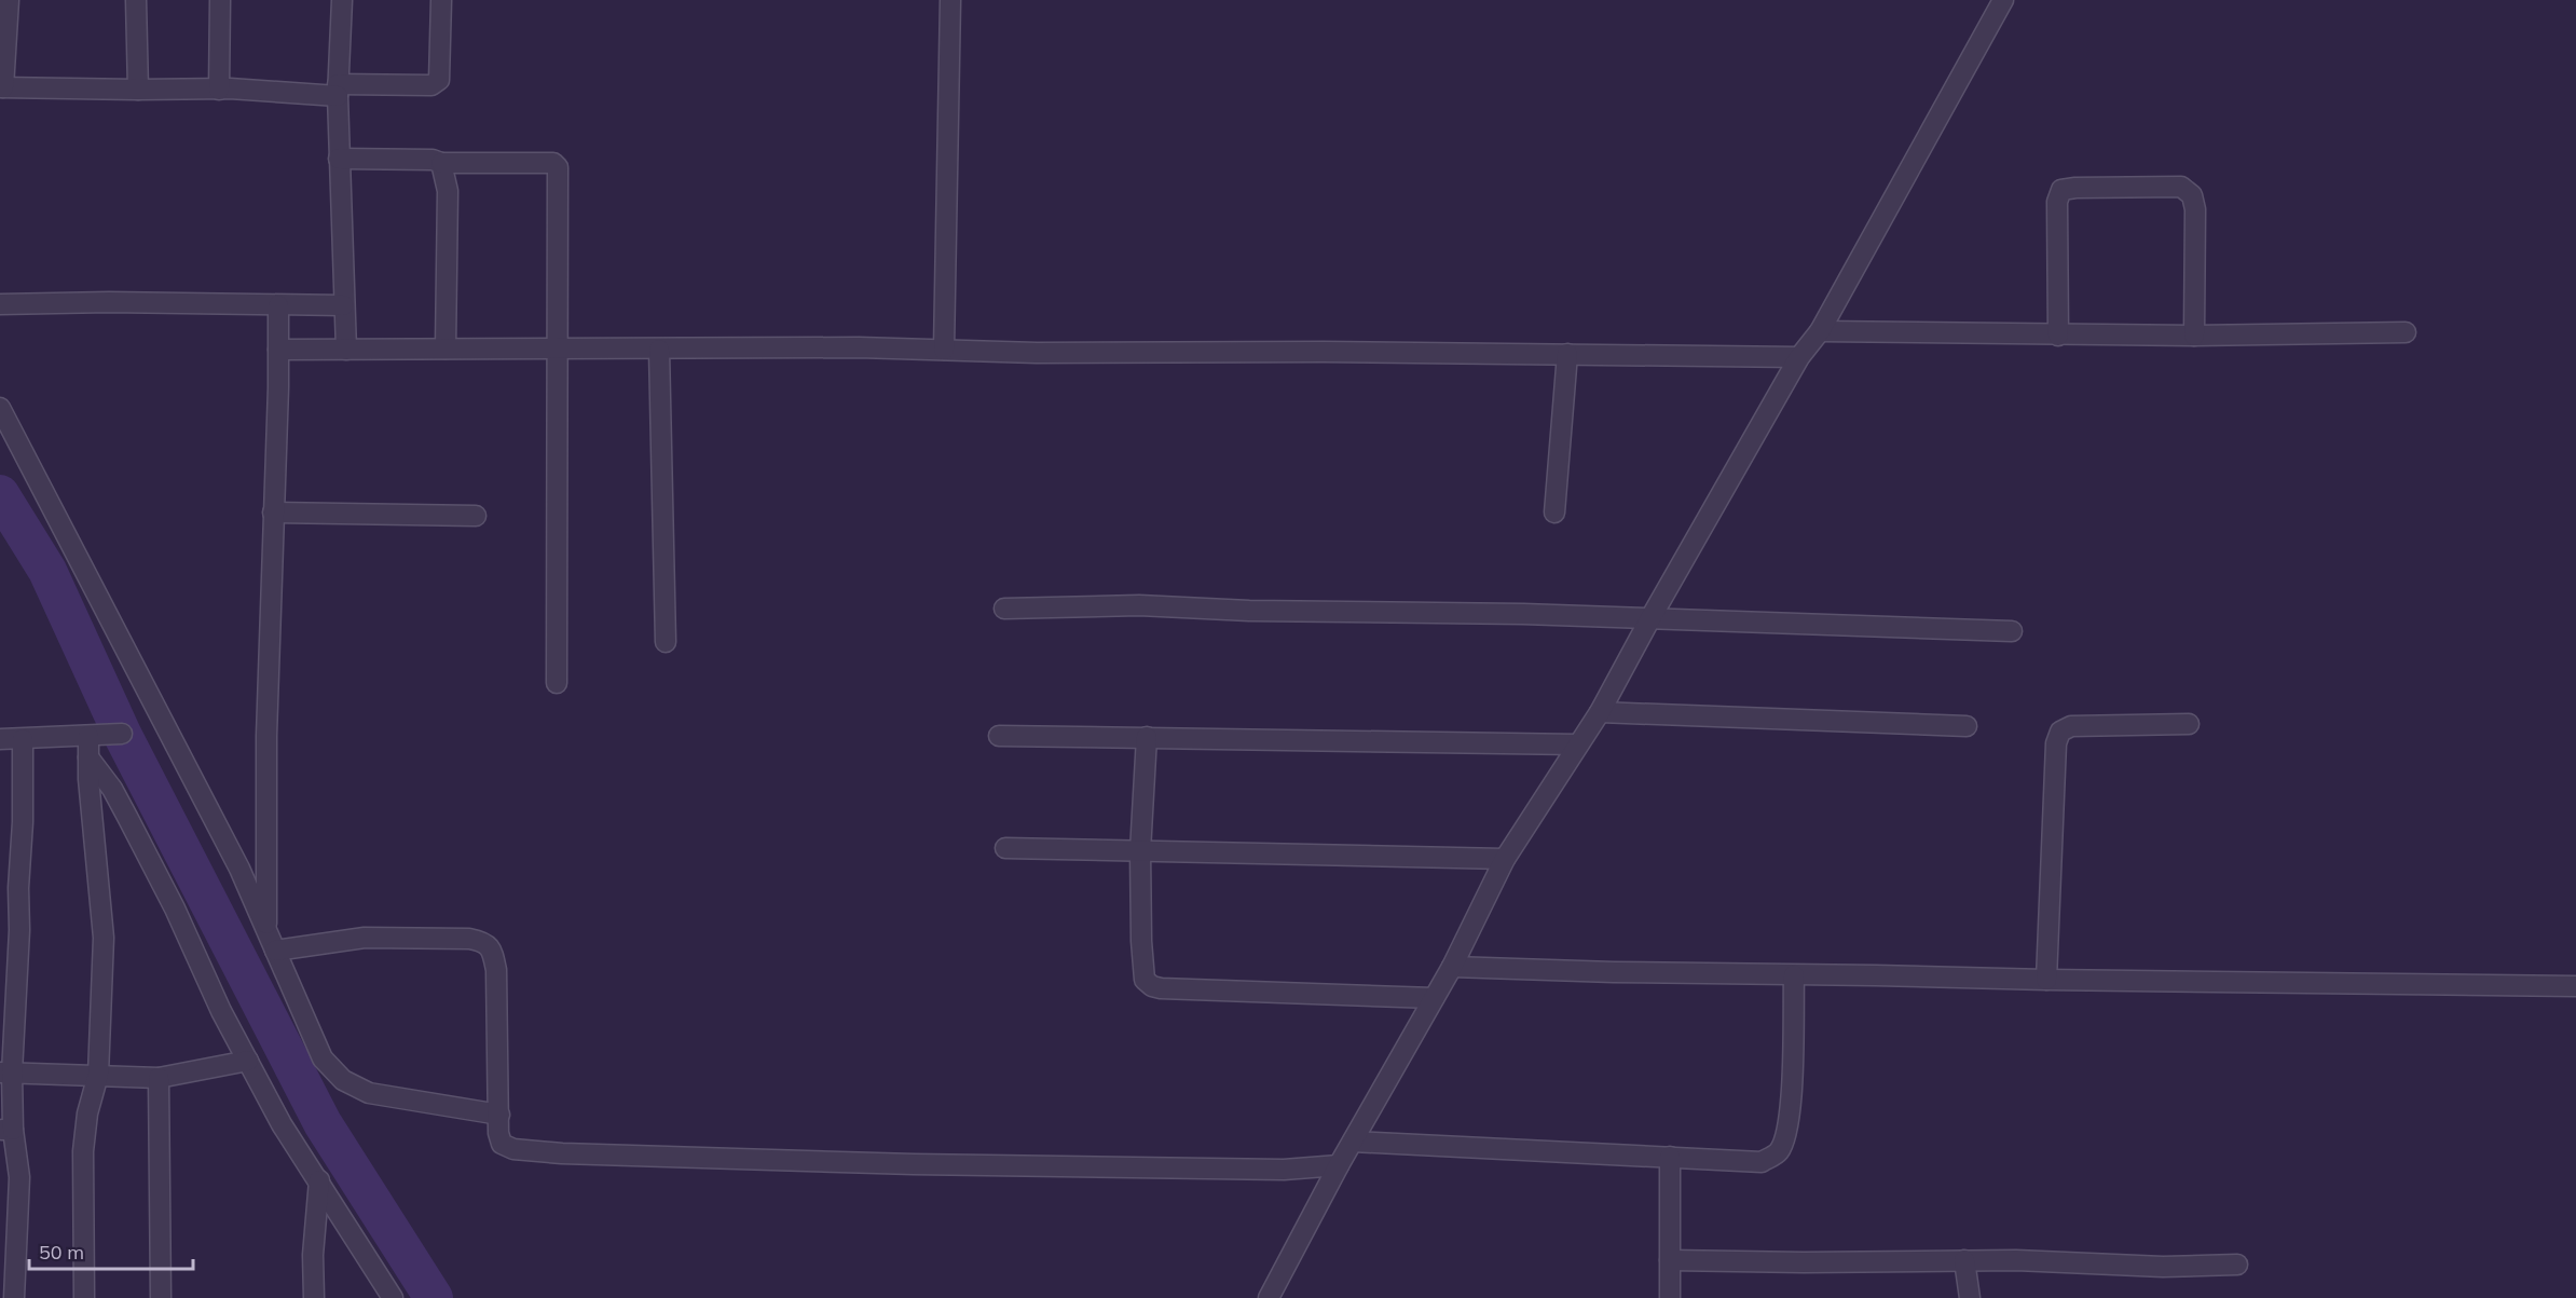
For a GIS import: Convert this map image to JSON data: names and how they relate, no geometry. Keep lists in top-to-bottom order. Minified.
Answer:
{"scale_bar":"50 m"}
